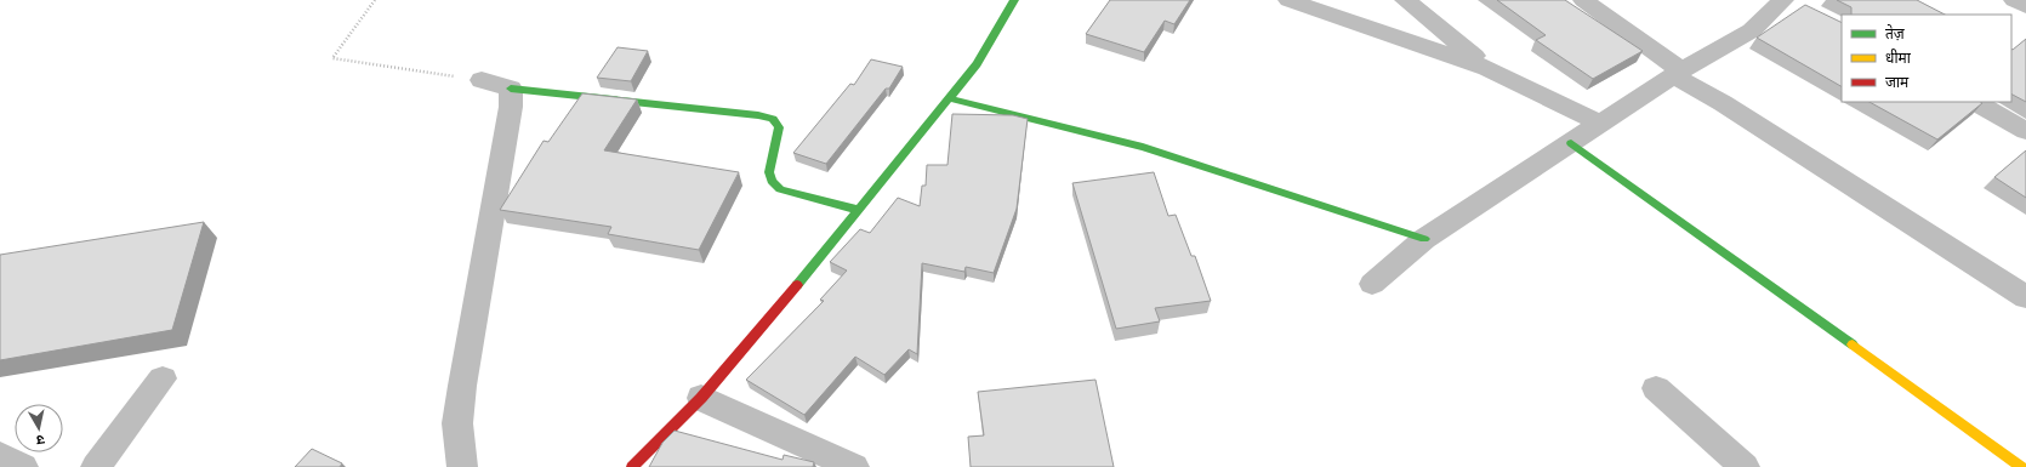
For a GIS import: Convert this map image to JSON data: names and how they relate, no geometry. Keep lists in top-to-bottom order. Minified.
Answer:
{"legend":["तेज़","धीमा","जाम"],"north":"bottom"}
